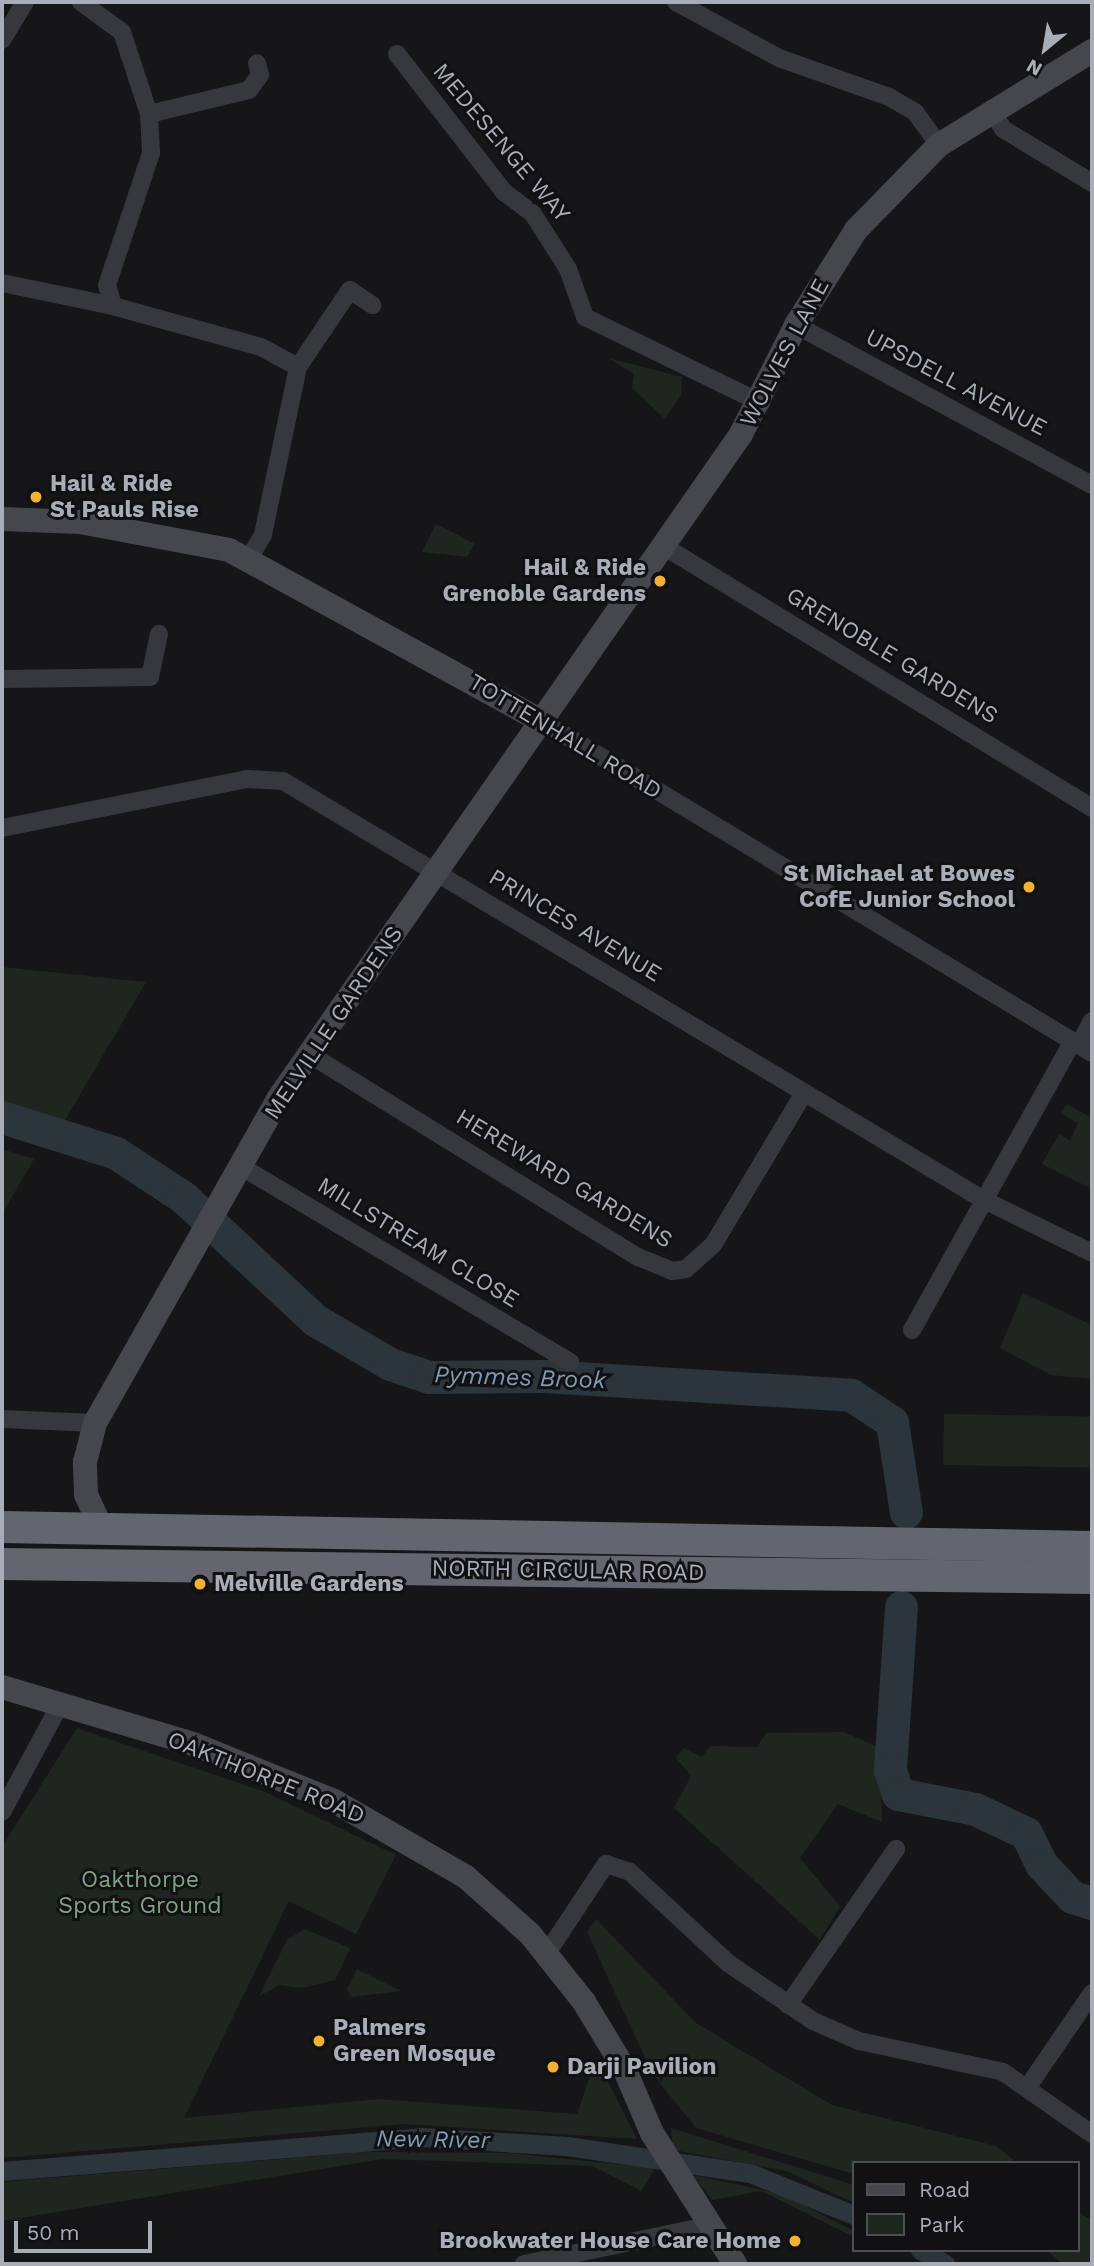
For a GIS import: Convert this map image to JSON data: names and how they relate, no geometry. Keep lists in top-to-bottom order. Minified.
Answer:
{"streets":{"highway":["NORTH CIRCULAR ROAD"],"street":["MEDESENGE WAY","WOLVES LANE","UPSDELL AVENUE","GRENOBLE GARDENS","TOTTENHALL ROAD","PRINCES AVENUE","MELVILLE GARDENS","HEREWARD GARDENS","MILLSTREAM CLOSE","OAKTHORPE ROAD"]},"crossings":[["MEDESENGE WAY","WOLVES LANE"],["WOLVES LANE","UPSDELL AVENUE"],["WOLVES LANE","GRENOBLE GARDENS"],["WOLVES LANE","TOTTENHALL ROAD"],["WOLVES LANE","MELVILLE GARDENS"],["TOTTENHALL ROAD","MELVILLE GARDENS"],["PRINCES AVENUE","MELVILLE GARDENS"],["PRINCES AVENUE","HEREWARD GARDENS"],["MELVILLE GARDENS","HEREWARD GARDENS"],["MELVILLE GARDENS","MILLSTREAM CLOSE"],["MELVILLE GARDENS","NORTH CIRCULAR ROAD"]],"water":["Pymmes Brook","New River"],"parks":["Oakthorpe Sports Ground"],"places":["Hail & Ride St Pauls Rise","Hail & Ride Grenoble Gardens","St Michael at Bowes CofE Junior School","Melville Gardens","Palmers Green Mosque","Darji Pavilion","Brookwater House Care Home"],"legend":["Road","Park"],"scale_bar":"50 m","north":"bottom left"}
